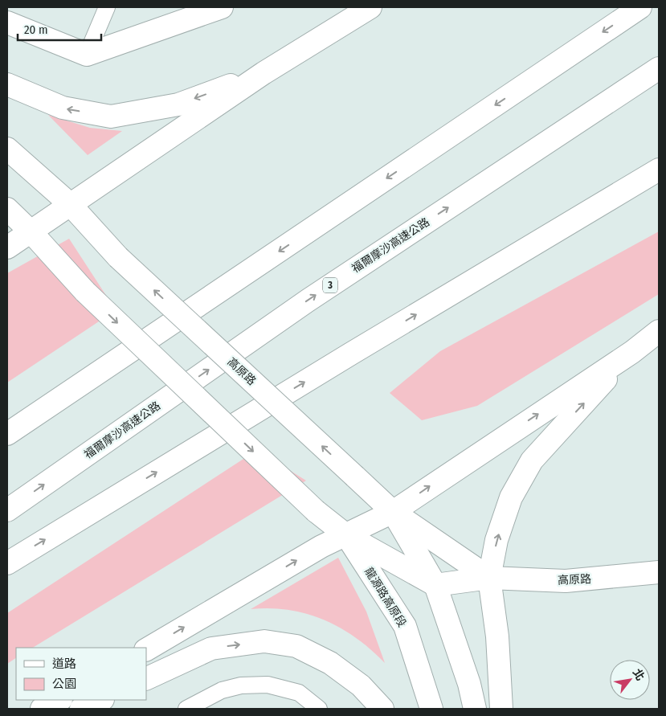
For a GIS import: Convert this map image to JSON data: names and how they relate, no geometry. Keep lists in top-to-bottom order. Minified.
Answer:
{"streets":{"main road":["福爾摩沙高速公路","3","高原路","龍源路高原段"]},"legend":["道路","公園"],"scale_bar":"20 m","north":"top right"}
